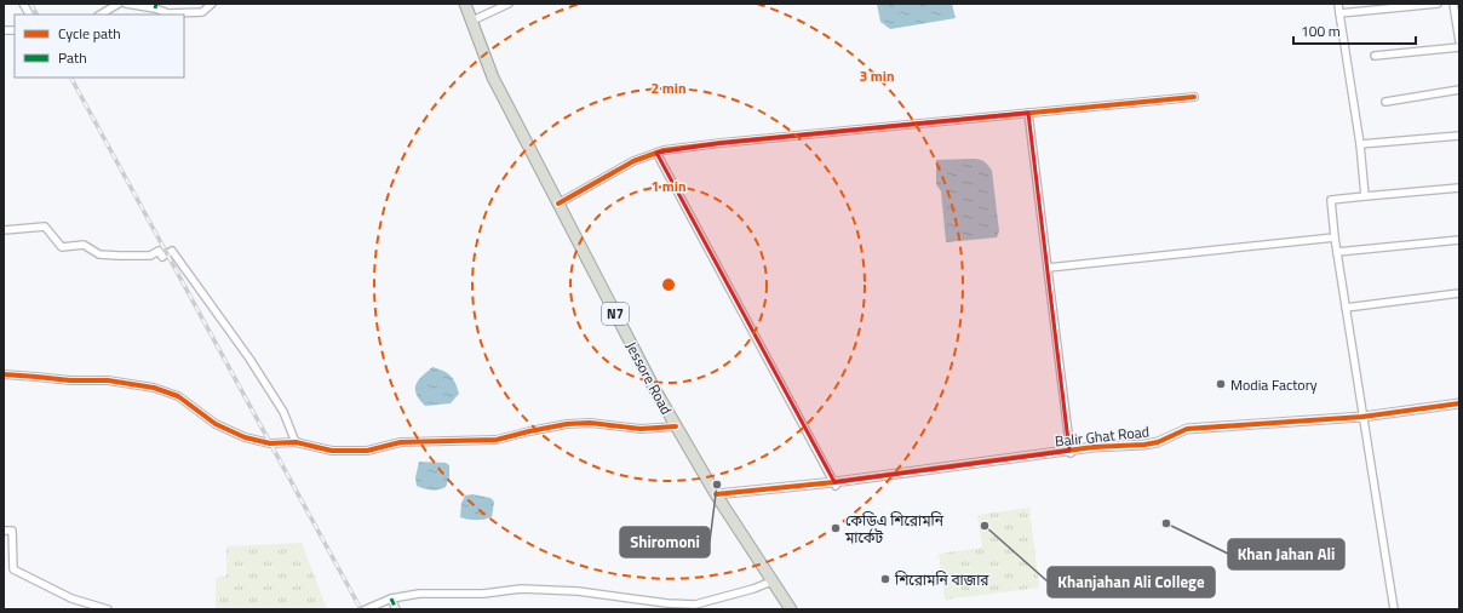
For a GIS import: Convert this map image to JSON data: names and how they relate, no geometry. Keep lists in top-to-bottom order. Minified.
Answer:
{"streets":{"highway":["N7","Jessore Road"],"street":["Balir Ghat Road"]},"crossings":[["Jessore Road","Balir Ghat Road"]],"places":["Modia Factory","Shiromoni","Khan Jahan Ali","Khanjahan Ali College","কেডিএ শিরোমনি মার্কেট","শিরোমনি বাজার"],"legend":["Cycle path","Path"],"scale_bar":"100 m","rings":["3 min","2 min","1 min"]}
